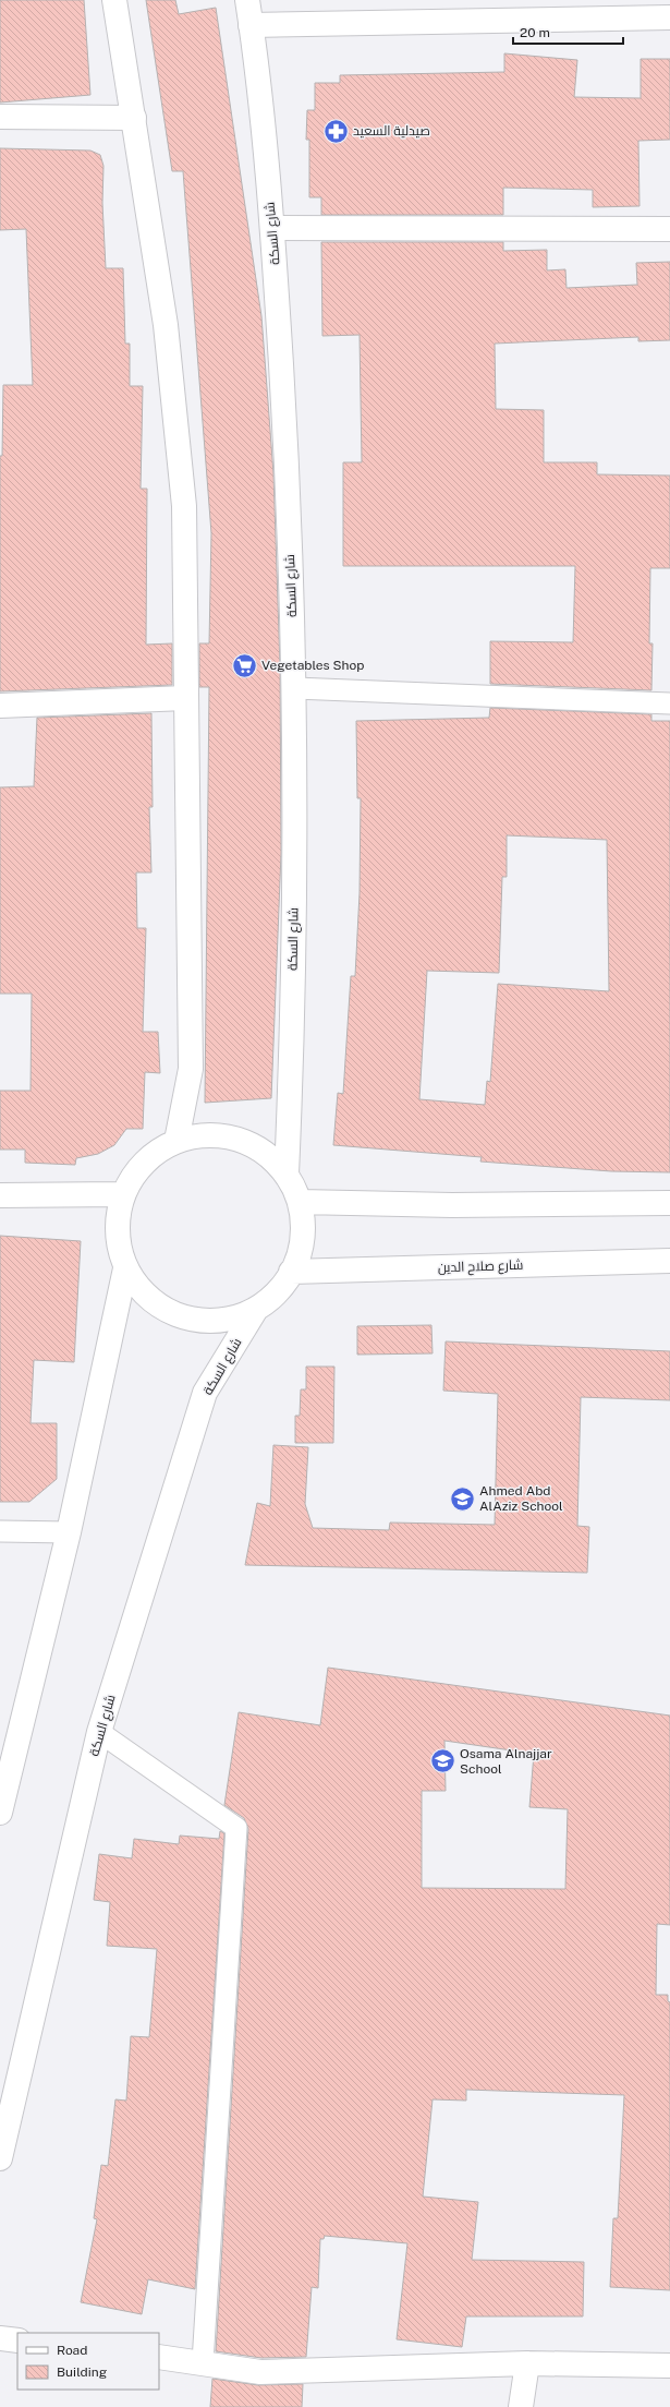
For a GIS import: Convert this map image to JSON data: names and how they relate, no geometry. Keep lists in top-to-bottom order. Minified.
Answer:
{"streets":{"main road":["شارع السكة","شارع صلاح الدين"]},"places":{"pharmacy":["صيدلية السعيد"],"supermarket":["Vegetables Shop"],"school or university":["Ahmed Abd AlAziz School","Osama Alnajjar School"]},"legend":["Road","Building"],"scale_bar":"20 m"}
